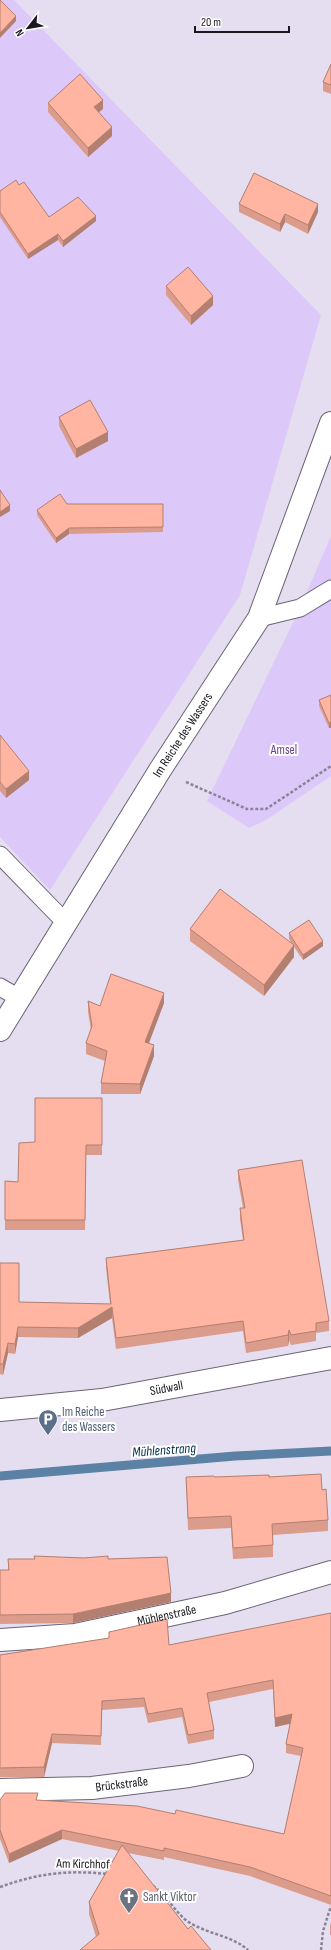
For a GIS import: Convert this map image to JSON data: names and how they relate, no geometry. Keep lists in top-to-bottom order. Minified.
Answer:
{"streets":{"street":["Im Reiche des Wassers","Südwall","Mühlenstraße","Brückstraße"],"path":["Am Kirchhof"]},"water":["Mühlenstrang"],"parks":["Amsel"],"places":{"parking":["Im Reiche des Wassers"],"church":["Sankt Viktor"]},"scale_bar":"20 m","north":"bottom left"}
